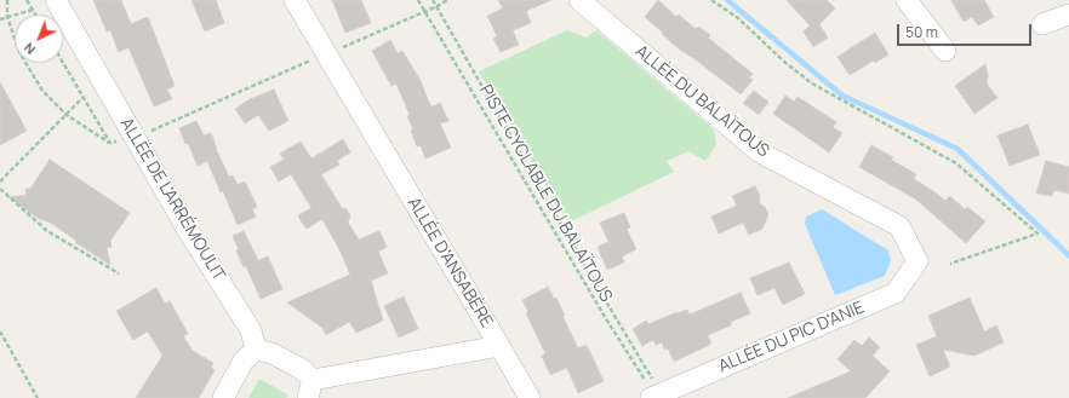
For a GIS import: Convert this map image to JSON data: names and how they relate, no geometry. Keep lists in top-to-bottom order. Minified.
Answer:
{"streets":{"street":["ALLÉE DU BALAÏTOUS","ALLÉE DE L'ARRÉMOULIT","ALLÉE D'ANSABÈRE","ALLÉE DU PIC D'ANIE"],"path":["PISTE CYCLABLE DU BALAÏTOUS"]},"crossings":[["ALLÉE DU BALAÏTOUS","ALLÉE DU PIC D'ANIE"],["PISTE CYCLABLE DU BALAÏTOUS","ALLÉE DU PIC D'ANIE"]],"scale_bar":"50 m","north":"bottom left"}
